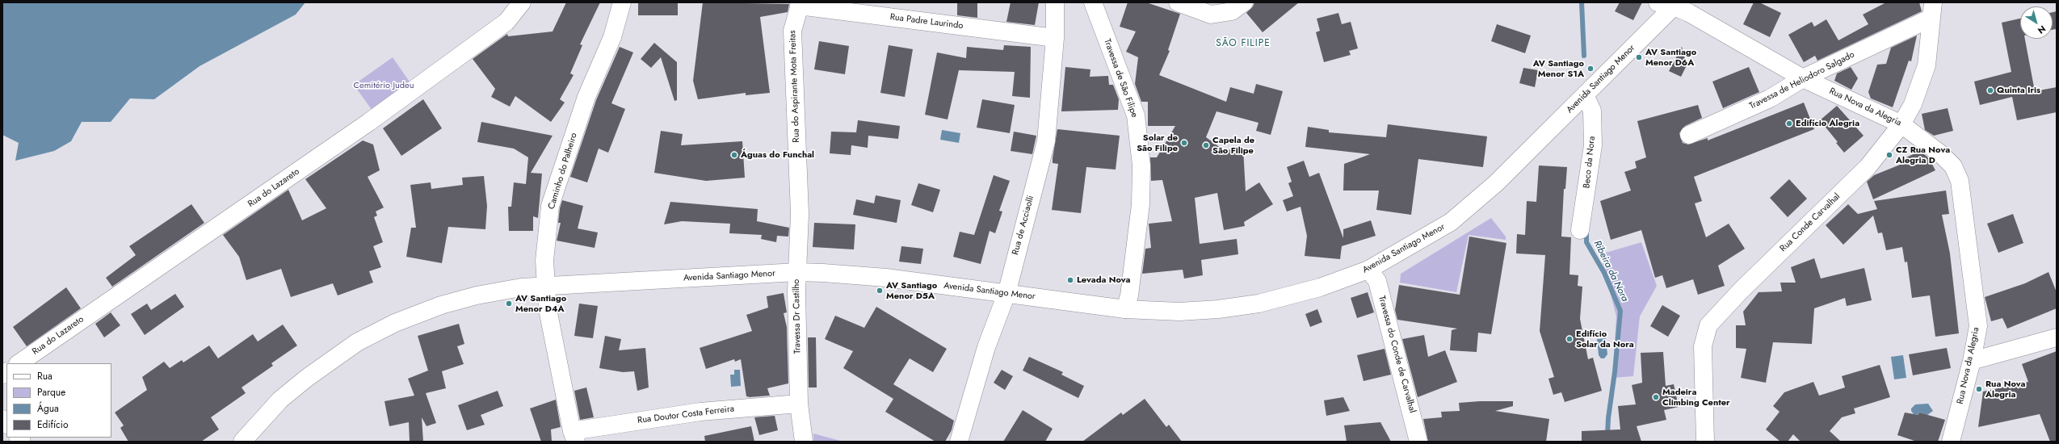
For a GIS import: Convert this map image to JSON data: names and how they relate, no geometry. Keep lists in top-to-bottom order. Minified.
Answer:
{"streets":{"street":["Rua Padre Laurindo","Travessa de São Filipe","Avenida Santiago Menor","Travessa de Heliodoro Salgado","Rua do Aspirante Mota Freitas","Rua Nova da Alegria","Beco da Nora","Caminho do Palheiro","Rua do Lazareto","Rua Conde Carvalhal","Rua de Acciaolli","Travessa Dr Castilho","Travessa do Conde de Carvalhal","Rua Doutor Costa Ferreira"]},"crossings":[["Rua Padre Laurindo","Rua do Aspirante Mota Freitas"],["Rua Padre Laurindo","Rua de Acciaolli"],["Travessa de São Filipe","Avenida Santiago Menor"],["Avenida Santiago Menor","Rua Nova da Alegria"],["Avenida Santiago Menor","Beco da Nora"],["Avenida Santiago Menor","Caminho do Palheiro"],["Avenida Santiago Menor","Rua de Acciaolli"],["Avenida Santiago Menor","Travessa Dr Castilho"],["Avenida Santiago Menor","Travessa do Conde de Carvalhal"],["Travessa de Heliodoro Salgado","Rua Nova da Alegria"],["Travessa de Heliodoro Salgado","Rua Conde Carvalhal"],["Rua do Aspirante Mota Freitas","Travessa Dr Castilho"],["Rua Nova da Alegria","Rua Conde Carvalhal"],["Caminho do Palheiro","Rua Doutor Costa Ferreira"],["Travessa Dr Castilho","Rua Doutor Costa Ferreira"]],"districts":["SÃO FILIPE"],"water":["Ribeira da Nora"],"parks":["Cemitério Judeu"],"places":["AV Santiago Menor D6A","AV Santiago Menor S1A","Quinta Iris","Edifício Alegria","Solar de São Filipe","Capela de São Filipe","Águas do Funchal","CZ Rua Nova Alegria D","Levada Nova","AV Santiago Menor D5A","AV Santiago Menor D4A","Edifício Solar da Nora","Rua Nova Alegria","Madeira Climbing Center"],"legend":["Rua","Parque","Água","Edifício"],"north":"bottom right"}
